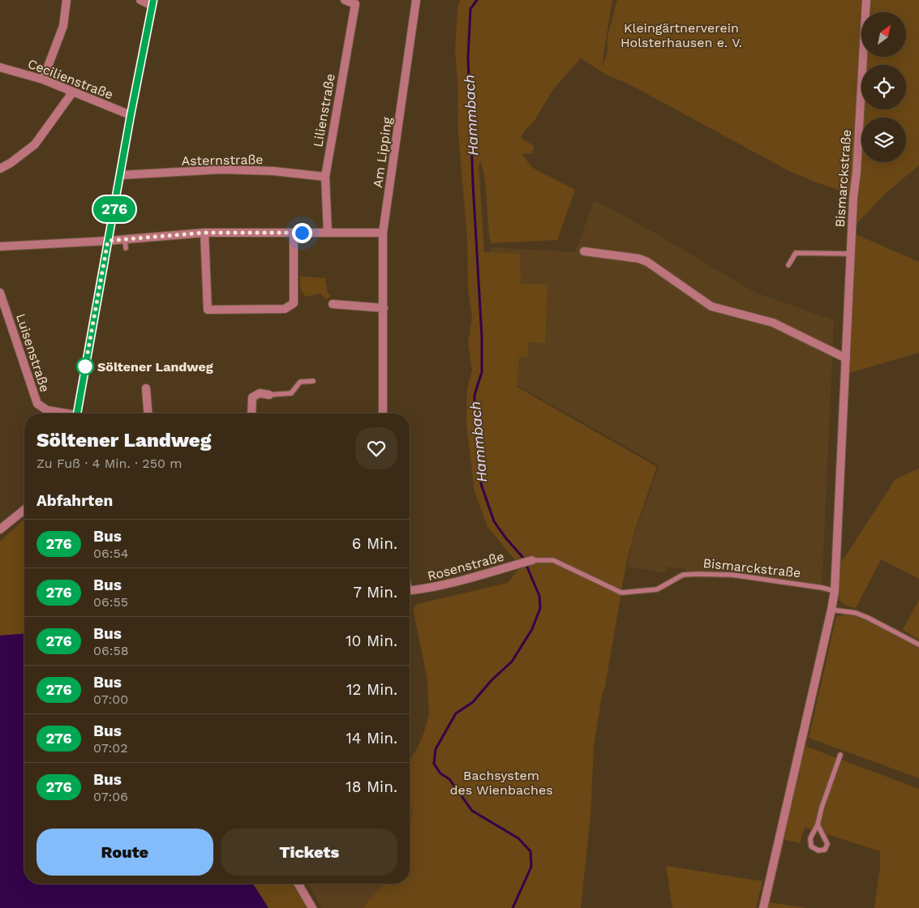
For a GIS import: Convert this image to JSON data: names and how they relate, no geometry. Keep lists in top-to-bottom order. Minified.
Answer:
{"streets":{"street":["Cecilienstraße","Lilienstraße","Am Lipping","Asternstraße","Bismarckstraße","Luisenstraße","Rosenstraße"]},"crossings":[["Lilienstraße","Asternstraße"],["Bismarckstraße","Rosenstraße"]],"water":["Hammbach"],"parks":["Kleingärtnerverein Holsterhausen e. V.","Bachsystem des Wienbaches"],"places":["Söltener Landweg"],"lines":["bus line 276"],"north":"top right","page":{"on_map":"276","heading":[["Söltener Landweg","Zu Fuß · 4 Min. · 250 m"],"Abfahrten"],"list":[{"mark":"276","name":"Bus","note":"06:54","value":"6 Min."},{"mark":"276","name":"Bus","note":"06:55","value":"7 Min."},{"mark":"276","name":"Bus","note":"06:58","value":"10 Min."},{"mark":"276","name":"Bus","note":"07:00","value":"12 Min."},{"mark":"276","name":"Bus","note":"07:02","value":"14 Min."},{"mark":"276","name":"Bus","note":"07:06","value":"18 Min."}],"buttons":["Route","Tickets"]}}
